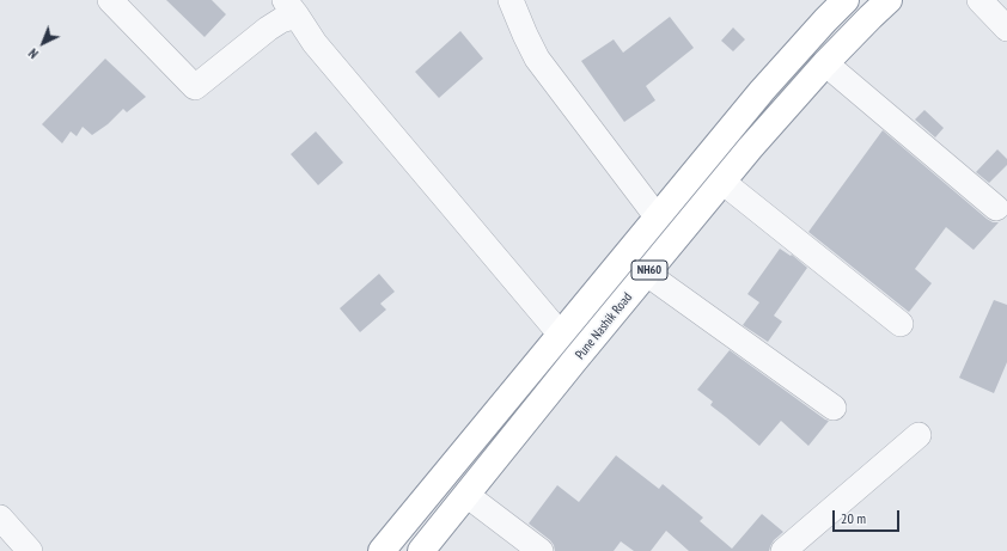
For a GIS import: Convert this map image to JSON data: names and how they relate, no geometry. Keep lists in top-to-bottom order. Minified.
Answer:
{"streets":{"highway":["NH60","Pune Nashik Road"]},"scale_bar":"20 m","north":"bottom left"}
